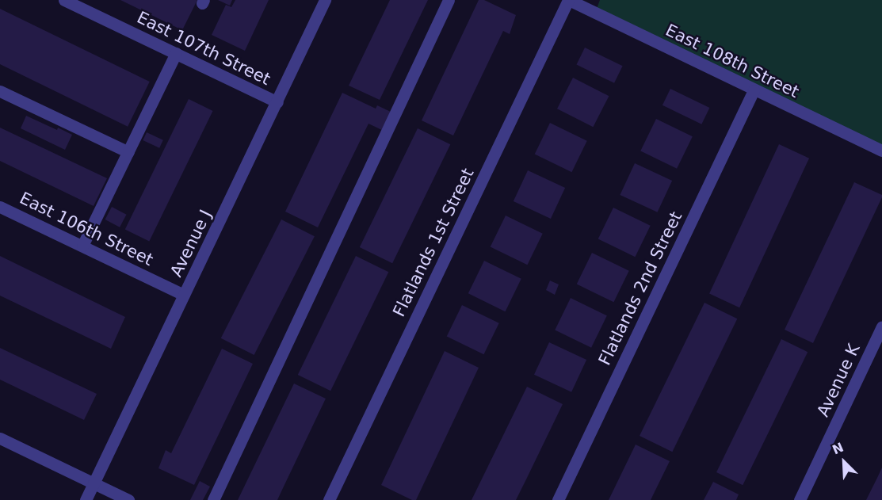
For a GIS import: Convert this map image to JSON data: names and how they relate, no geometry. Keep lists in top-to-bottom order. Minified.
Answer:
{"streets":{"street":["East 107th Street","East 108th Street","East 106th Street","Flatlands 1st Street","Avenue J","Flatlands 2nd Street","Avenue K"]},"crossings":[["East 107th Street","Avenue J"],["East 108th Street","Flatlands 1st Street"],["East 108th Street","Flatlands 2nd Street"],["East 106th Street","Avenue J"]],"north":"top left"}
